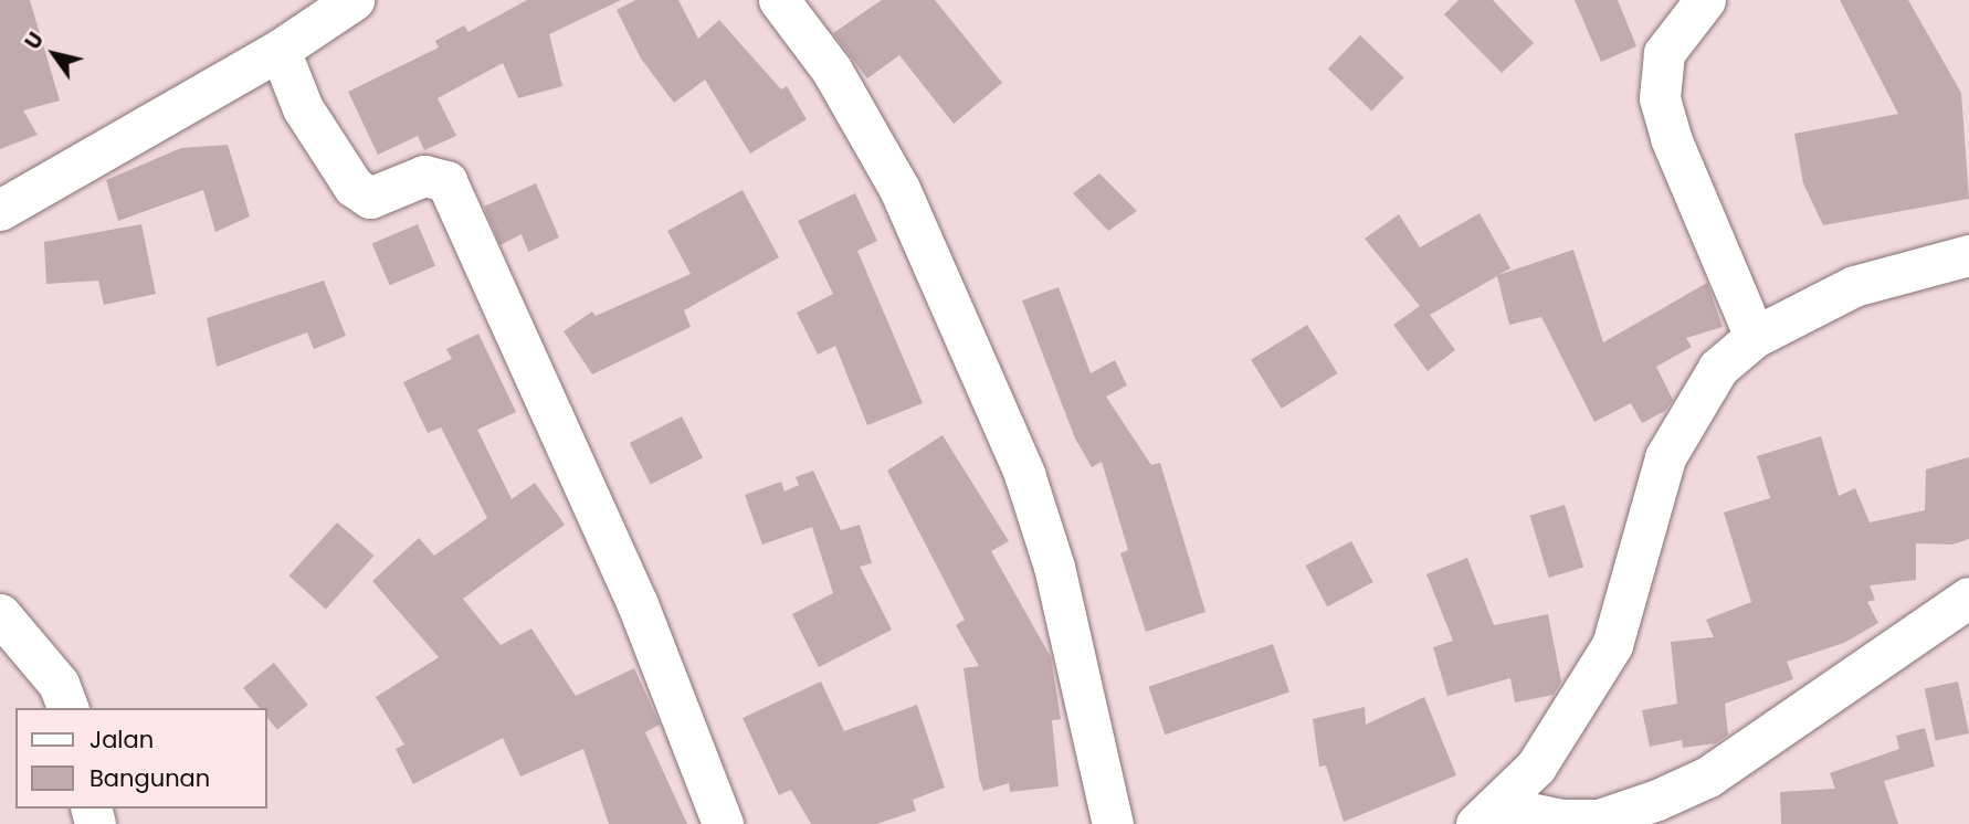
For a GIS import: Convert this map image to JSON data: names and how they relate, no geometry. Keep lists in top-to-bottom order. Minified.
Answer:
{"legend":["Jalan","Bangunan"],"north":"top left"}
